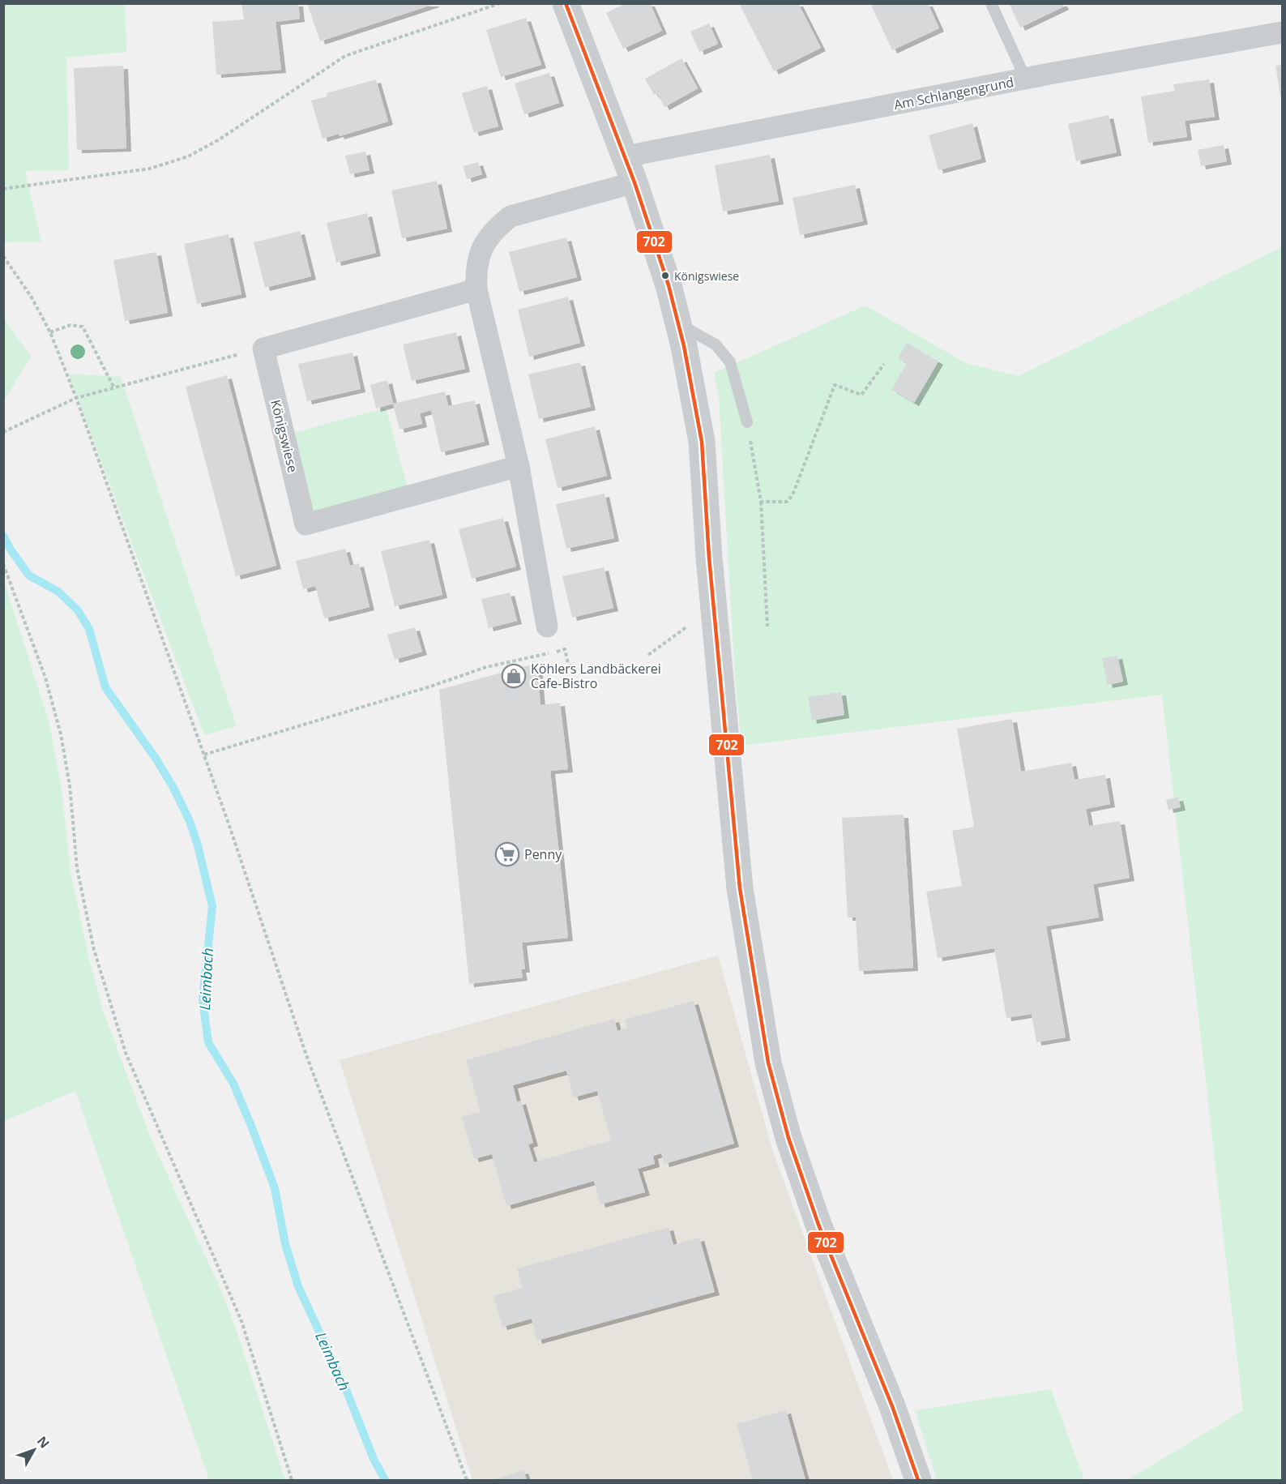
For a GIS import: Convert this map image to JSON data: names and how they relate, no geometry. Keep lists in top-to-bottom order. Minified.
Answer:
{"streets":{"street":["Am Schlangengrund","Königswiese"]},"water":["Leimbach"],"places":{"other":["Königswiese"],"shop":["Köhlers Landbäckerei Cafe-Bistro"],"supermarket":["Penny"]},"lines":["transit line 702"],"north":"top right"}
